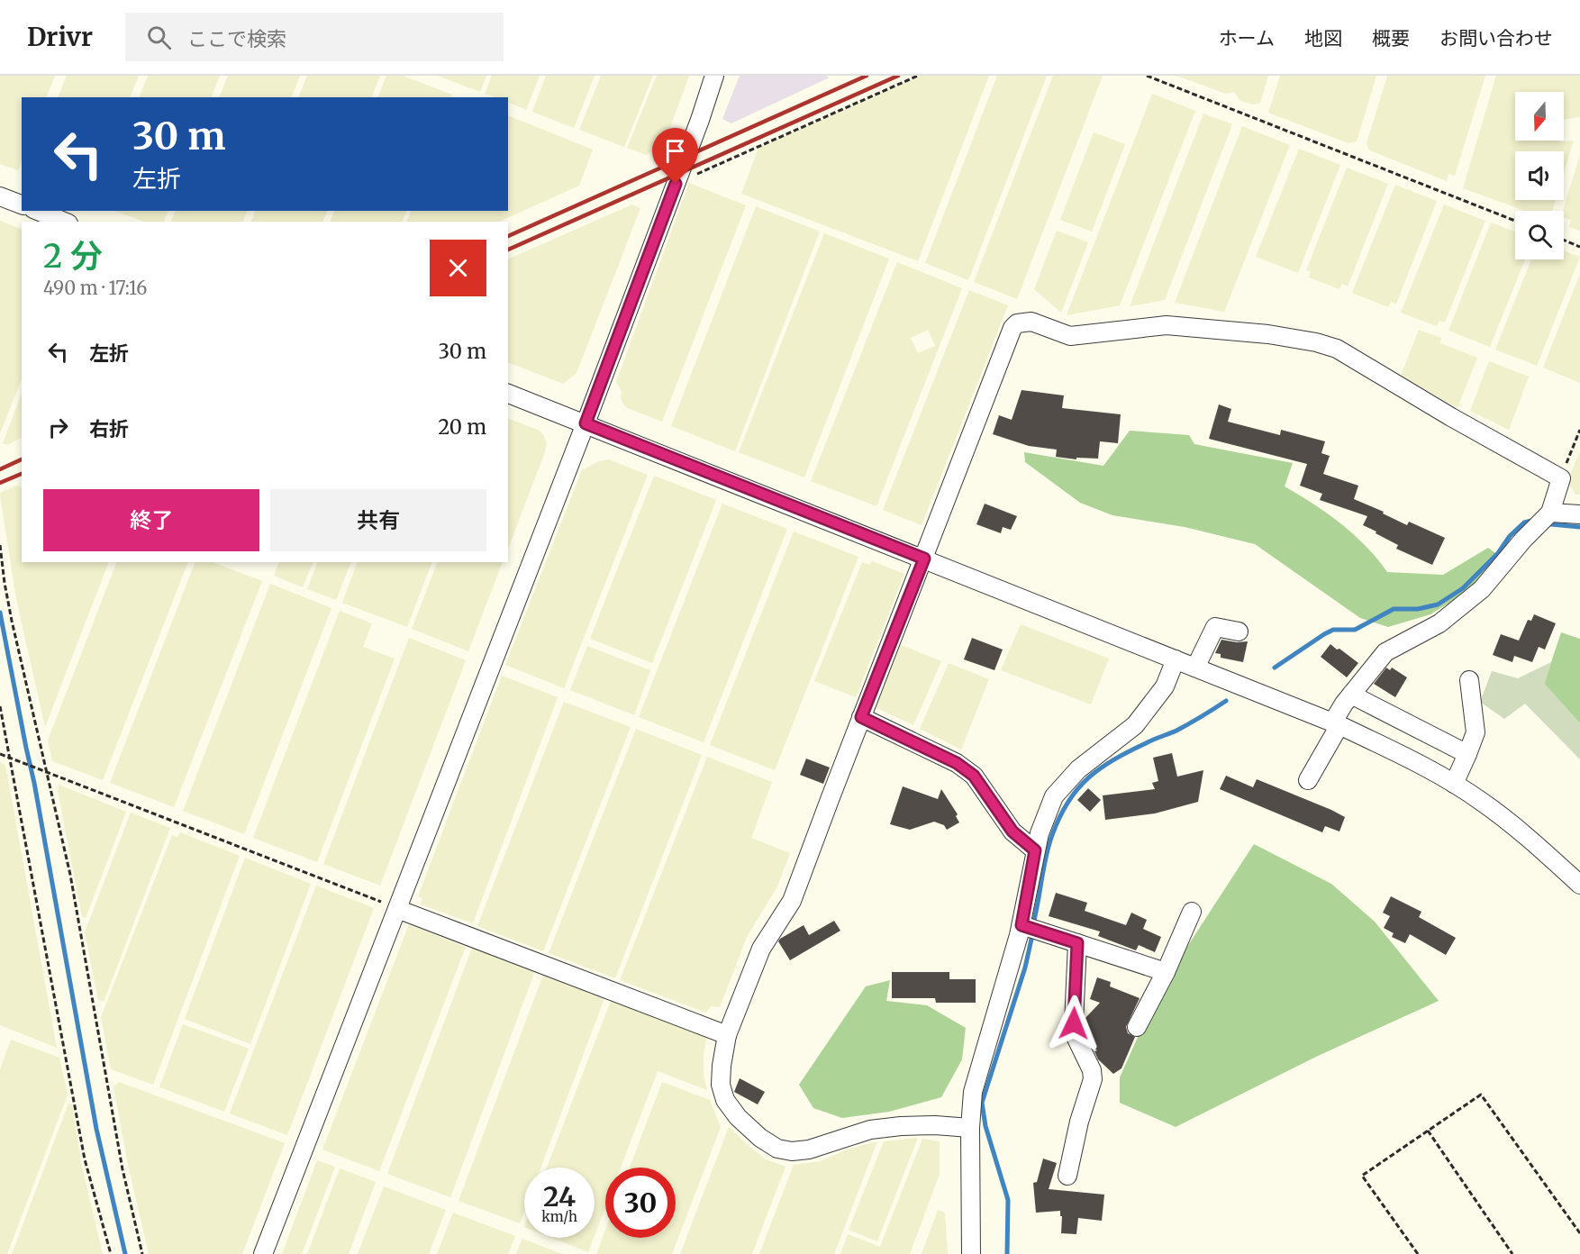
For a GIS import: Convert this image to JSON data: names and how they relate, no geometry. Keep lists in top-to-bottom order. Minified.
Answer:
{"north":"bottom","page":{"header":"Drivr","search":"ここで検索","nav":["ホーム","地図","概要","お問い合わせ"],"turn":["30 m","左折"],"heading":["2 分","490 m · 17:16"],"list":[{"name":"左折","value":"30 m"},{"name":"右折","value":"20 m"}],"buttons":["終了","共有"],"speed":"24 km/h","limit":"30"}}
